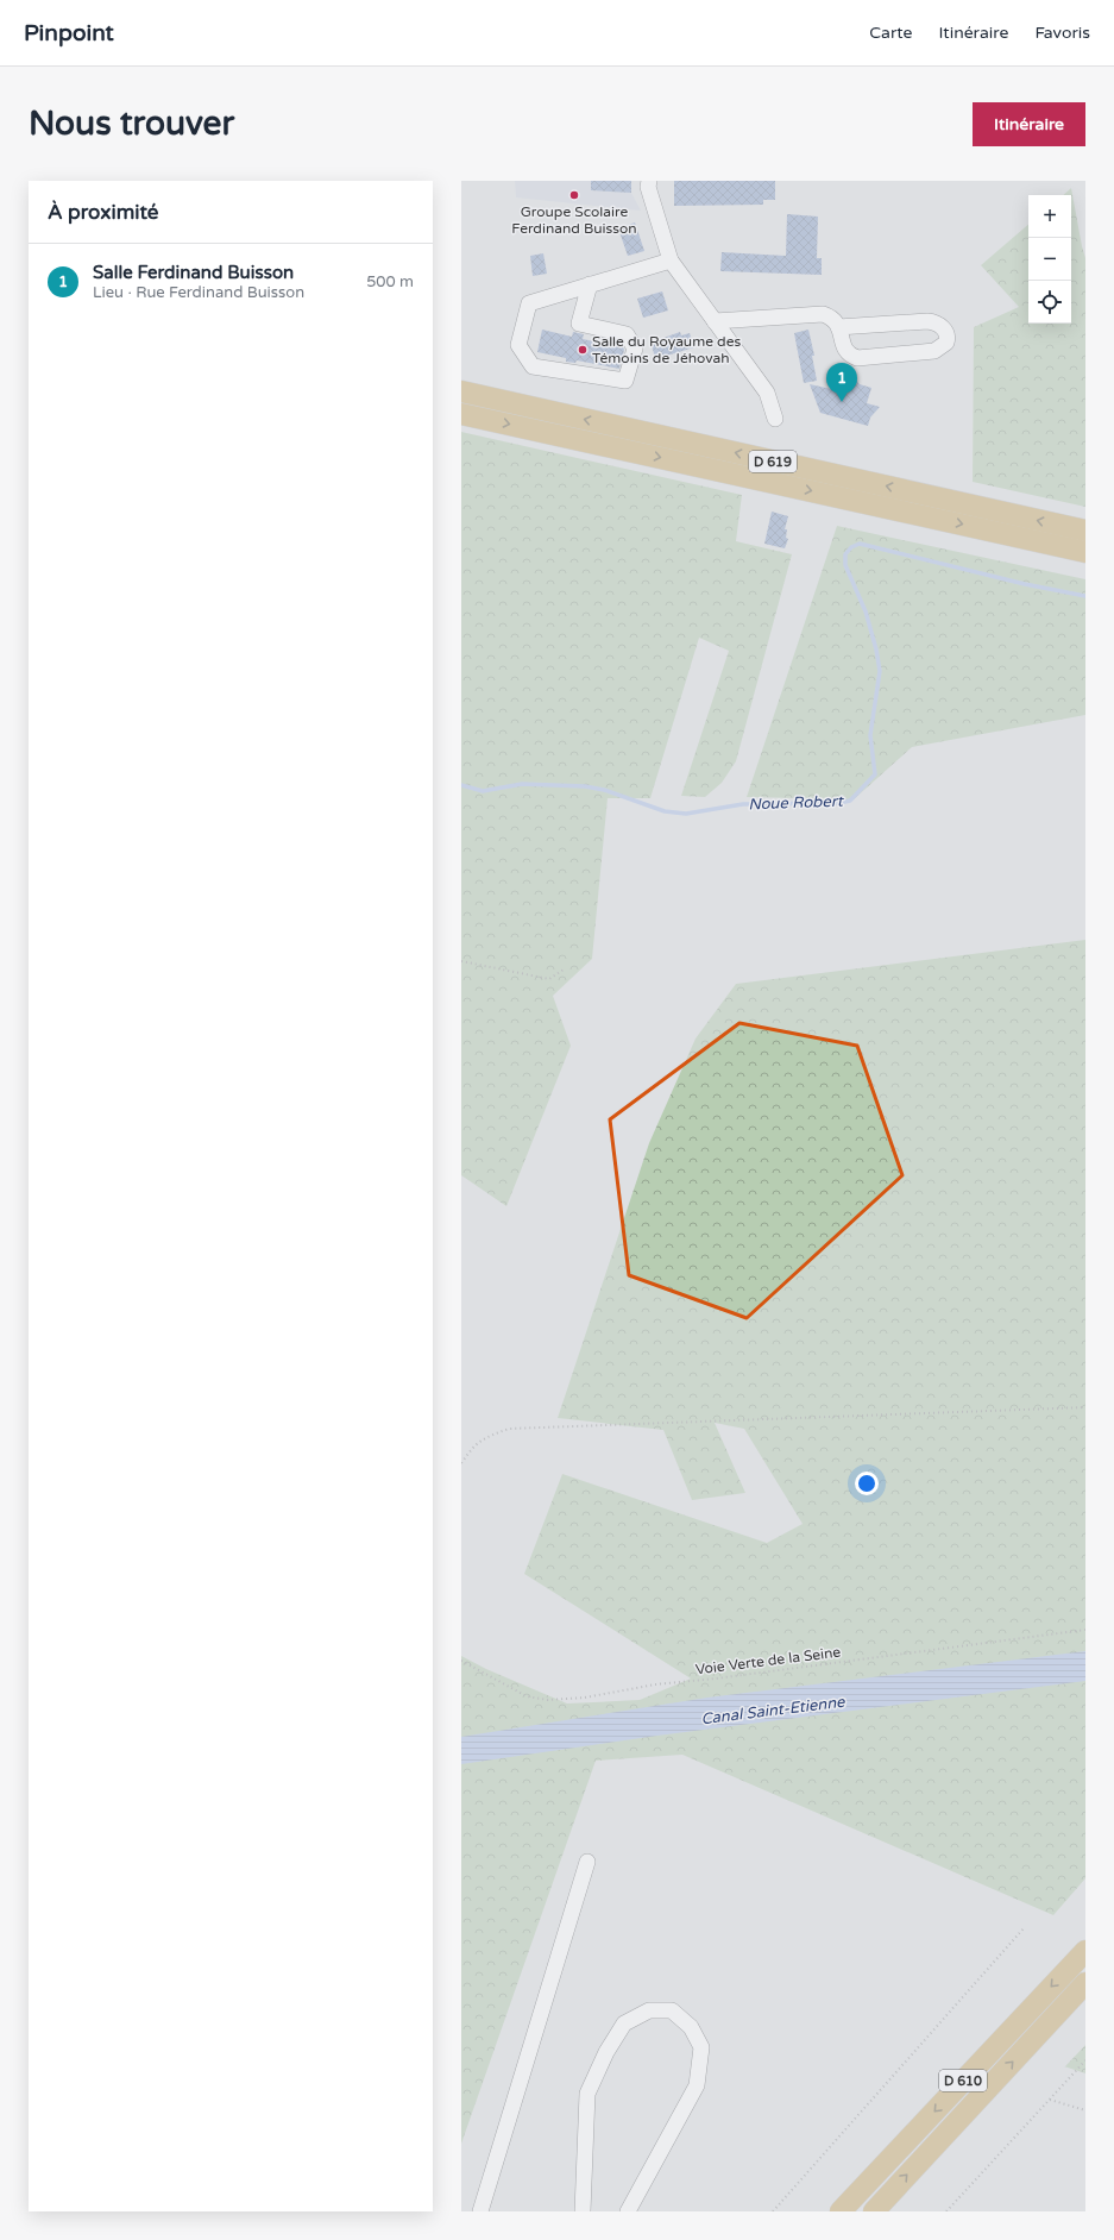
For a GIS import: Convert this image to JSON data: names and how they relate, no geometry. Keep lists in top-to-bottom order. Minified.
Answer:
{"streets":{"highway":["D 619","D 610"],"path":["Voie Verte de la Seine"]},"water":["Noue Robert","Canal Saint-Etienne"],"places":["Groupe Scolaire Ferdinand Buisson","Salle du Royaume des Témoins de Jéhovah"],"page":{"header":"Pinpoint","nav":["Carte","Itinéraire","Favoris"],"buttons":"Itinéraire","title":"Nous trouver","heading":"À proximité","map_buttons":["+","−"],"list":[{"mark":"1","name":"Salle Ferdinand Buisson","note":"Lieu · Rue Ferdinand Buisson","value":"500 m"}],"pins":"1"}}
